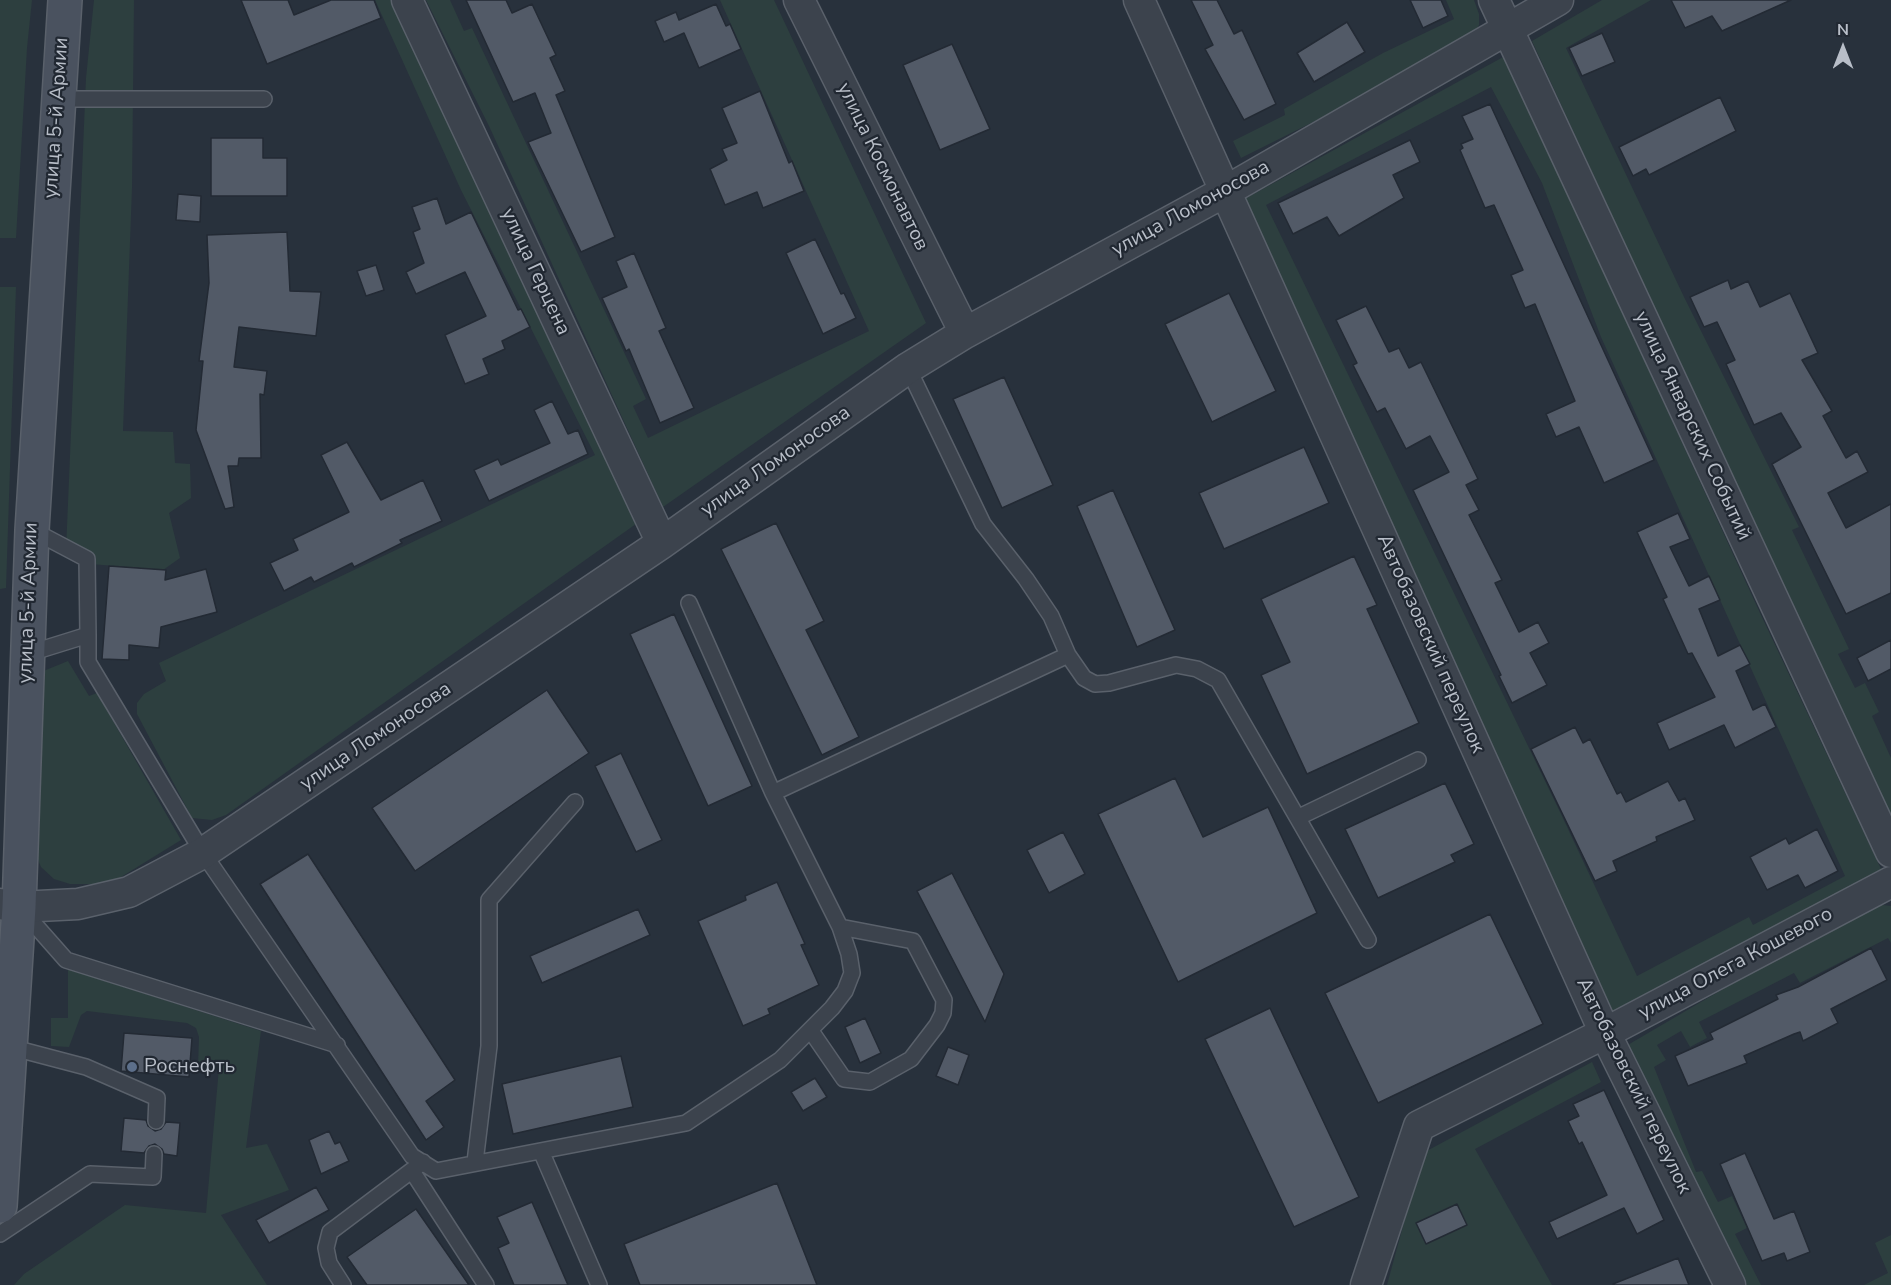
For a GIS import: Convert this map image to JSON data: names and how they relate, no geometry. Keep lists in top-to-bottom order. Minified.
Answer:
{"streets":{"street":["улица 5-й Армии","улица Космонавтов","улица Ломоносова","улица Герцена","улица Январских Событий","Автобазовский переулок","улица Олега Кошевого"]},"crossings":[["улица 5-й Армии","улица Ломоносова"],["улица Космонавтов","улица Ломоносова"],["улица Ломоносова","улица Герцена"],["улица Ломоносова","улица Январских Событий"],["улица Ломоносова","Автобазовский переулок"],["Автобазовский переулок","улица Олега Кошевого"]],"places":["Роснефть"],"north":"top"}
